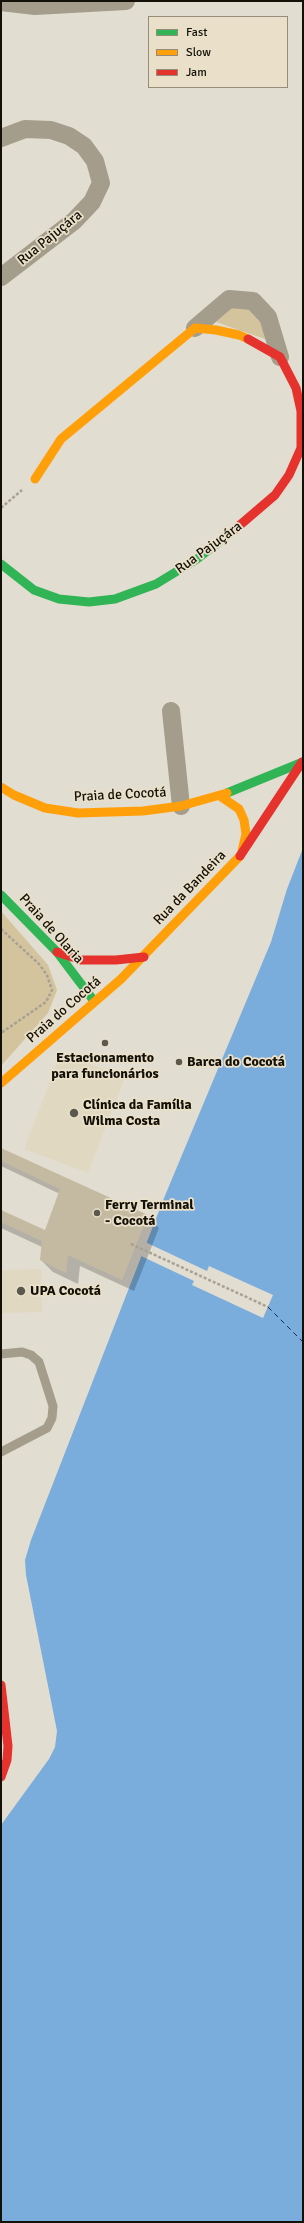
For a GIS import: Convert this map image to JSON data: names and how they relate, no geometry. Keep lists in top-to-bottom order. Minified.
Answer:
{"streets":{"street":["Rua Pajuçára","Praia de Cocotá","Rua da Bandeira","Praia de Olaria","Praia do Cocotá"]},"crossings":[["Praia de Cocotá","Rua da Bandeira"],["Rua da Bandeira","Praia do Cocotá"],["Praia de Olaria","Praia do Cocotá"]],"places":["Estacionamento para funcionários","Barca do Cocotá","Clínica da Família Wilma Costa","Ferry Terminal - Cocotá","UPA Cocotá"],"legend":["Fast","Slow","Jam"]}
